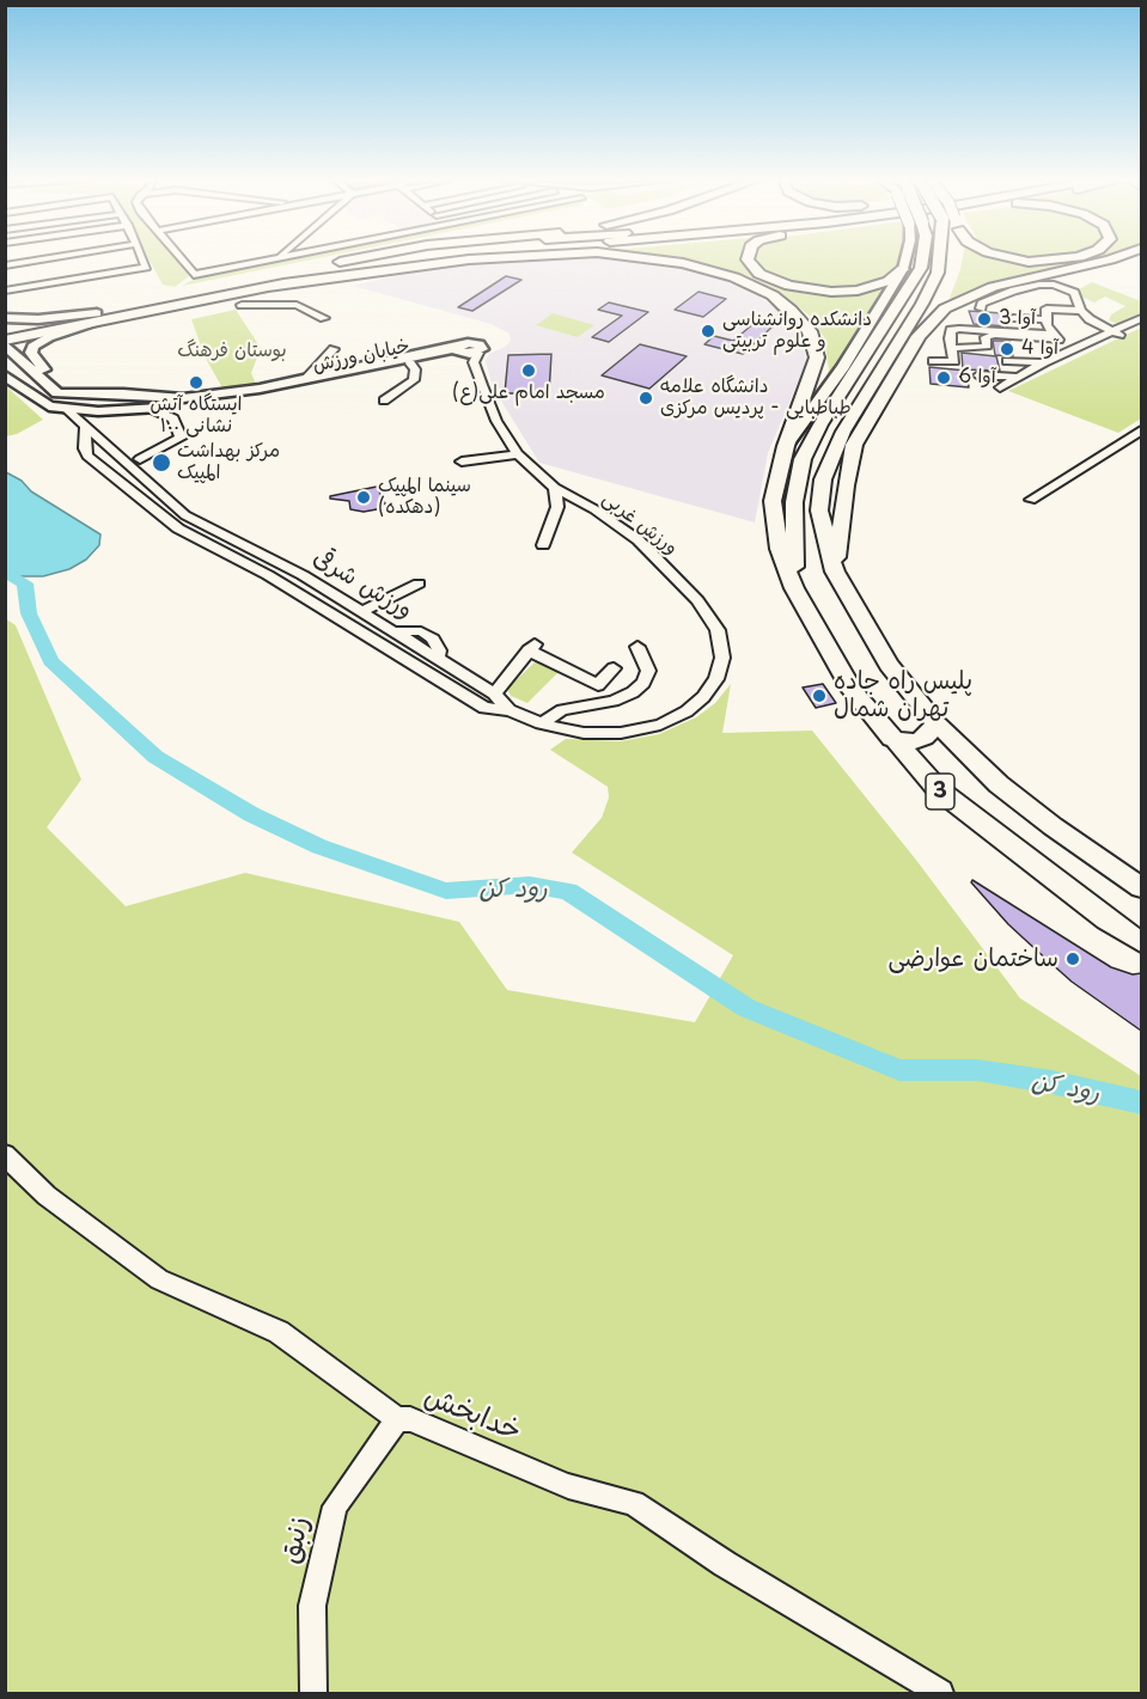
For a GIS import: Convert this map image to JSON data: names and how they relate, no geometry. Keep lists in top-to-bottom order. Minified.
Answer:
{"streets":{"highway":["3"],"main road":["خیابان ورزش"],"street":["ورزش غربی","ورزش شرقی","خدابخش","زنبق"]},"crossings":[["خیابان ورزش","ورزش شرقی"],["خدابخش","زنبق"]],"water":["رود کن"],"parks":["بوستان فرهنگ"],"places":["آوا 3","دانشکده روانشناسی و علوم تربیتی","آوا 4","مسجد امام علی(ع)","آوا 6","ایستگاه آتش نشانی ۱۰۰","دانشگاه علامه طباطبایی - پردیس مرکزی","مرکز بهداشت المپیک","سینما المپیک (دهکده)","پلیس راه جاده تهران شمال","ساختمان عوارضی"]}
